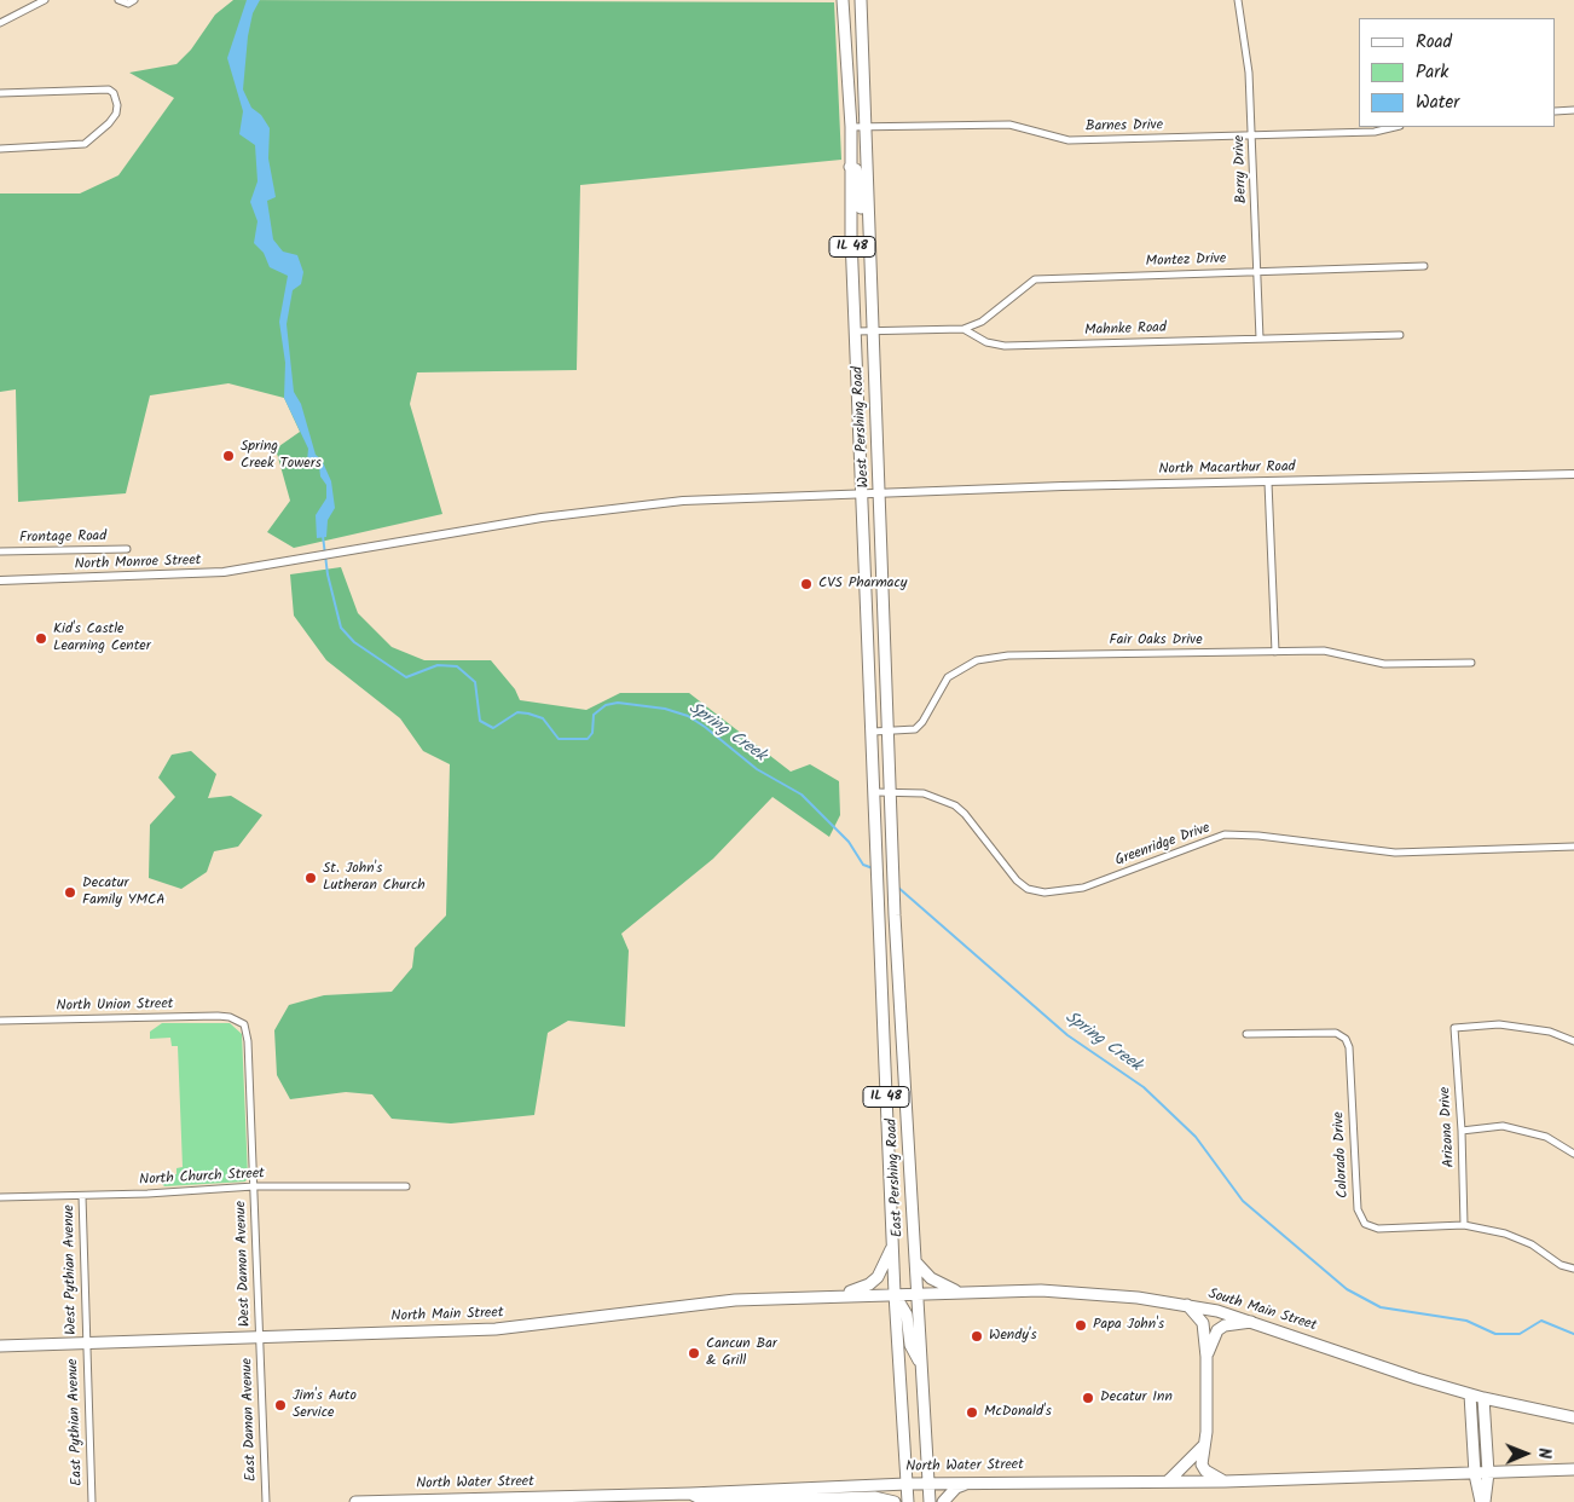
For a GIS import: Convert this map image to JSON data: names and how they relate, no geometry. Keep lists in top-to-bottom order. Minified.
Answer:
{"streets":{"main road":["IL 48","West Pershing Road","East Pershing Road","South Main Street","North Main Street","North Water Street"],"street":["Barnes Drive","Berry Drive","Montez Drive","Mahnke Road","North Macarthur Road","Frontage Road","North Monroe Street","Fair Oaks Drive","Greenridge Drive","North Union Street","Arizona Drive","Colorado Drive","North Church Street","West Damon Avenue","West Pythian Avenue","East Damon Avenue","East Pythian Avenue"]},"crossings":[["Barnes Drive","Berry Drive"],["Barnes Drive","West Pershing Road"],["Berry Drive","Montez Drive"],["Berry Drive","Mahnke Road"],["IL 48","West Pershing Road"],["IL 48","South Main Street"],["IL 48","North Main Street"],["IL 48","North Water Street"],["Montez Drive","Mahnke Road"],["Mahnke Road","West Pershing Road"],["West Pershing Road","North Macarthur Road"],["West Pershing Road","Fair Oaks Drive"],["West Pershing Road","Greenridge Drive"],["West Pershing Road","East Pershing Road"],["North Macarthur Road","North Monroe Street"],["North Union Street","West Damon Avenue"],["Arizona Drive","Colorado Drive"],["North Church Street","West Damon Avenue"],["North Church Street","West Pythian Avenue"],["East Pershing Road","South Main Street"],["East Pershing Road","North Water Street"],["West Damon Avenue","North Main Street"],["West Damon Avenue","East Damon Avenue"],["West Pythian Avenue","North Main Street"],["West Pythian Avenue","East Pythian Avenue"],["South Main Street","North Main Street"],["North Main Street","East Damon Avenue"],["North Main Street","East Pythian Avenue"]],"water":["Spring Creek"],"places":["Spring Creek Towers","CVS Pharmacy","Kid's Castle Learning Center","St. John's Lutheran Church","Decatur Family YMCA","Papa John's","Wendy's","Cancun Bar & Grill","Decatur Inn","Jim's Auto Service","McDonald's"],"legend":["Road","Park","Water"],"north":"right"}
